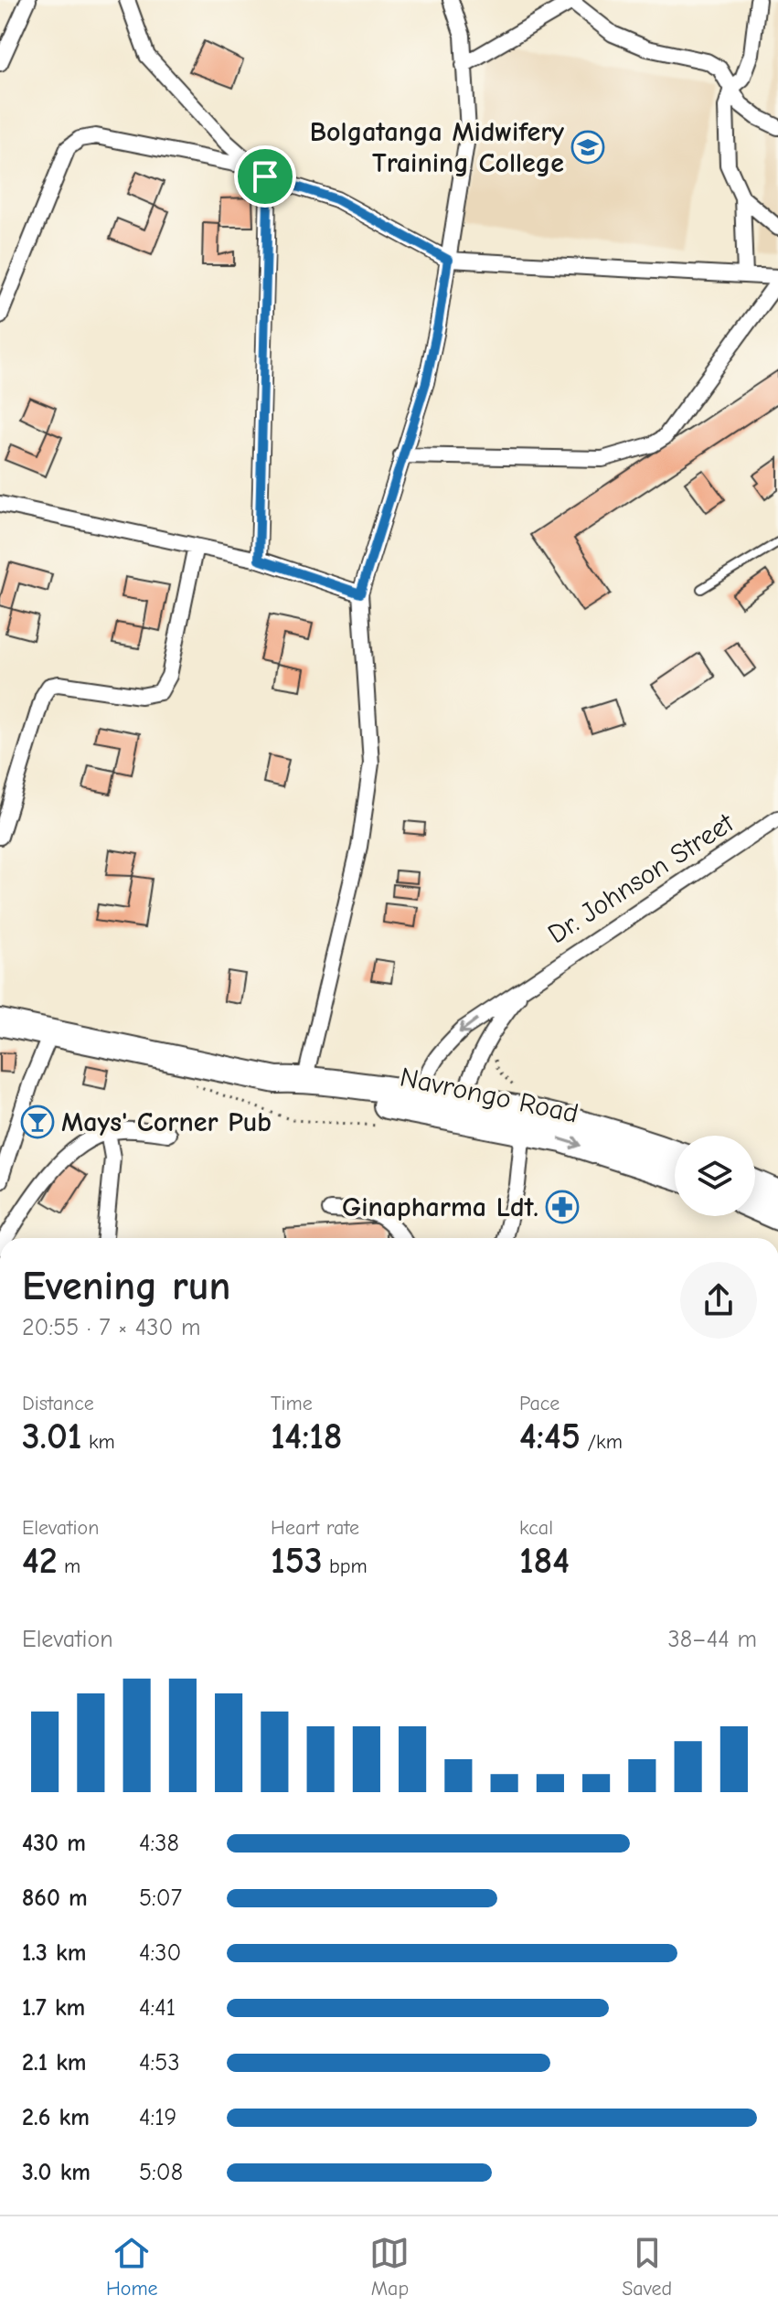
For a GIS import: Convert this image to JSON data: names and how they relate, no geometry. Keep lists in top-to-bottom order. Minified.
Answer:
{"streets":{"highway":["Navrongo Road"],"street":["Dr. Johnson Street"]},"crossings":[["Dr. Johnson Street","Navrongo Road"]],"places":{"school or university":["Bolgatanga Midwifery Training College"],"bar":["Mays' Corner Pub"],"pharmacy":["Ginapharma Ldt."]},"page":{"heading":["Evening run","20:55 · 7 × 430 m"],"stats":[["Distance","3.01 km"],["Time","14:18"],["Pace","4:45 /km"],["Elevation","42 m"],["Heart rate","153 bpm"],["kcal","184"]],"chart":["Elevation","38–44 m"],"list":[{"name":"430 m","note":"4:38"},{"name":"860 m","note":"5:07"},{"name":"1.3 km","note":"4:30"},{"name":"1.7 km","note":"4:41"},{"name":"2.1 km","note":"4:53"},{"name":"2.6 km","note":"4:19"},{"name":"3.0 km","note":"5:08"}],"tabs":["Home","Map","Saved"]}}
